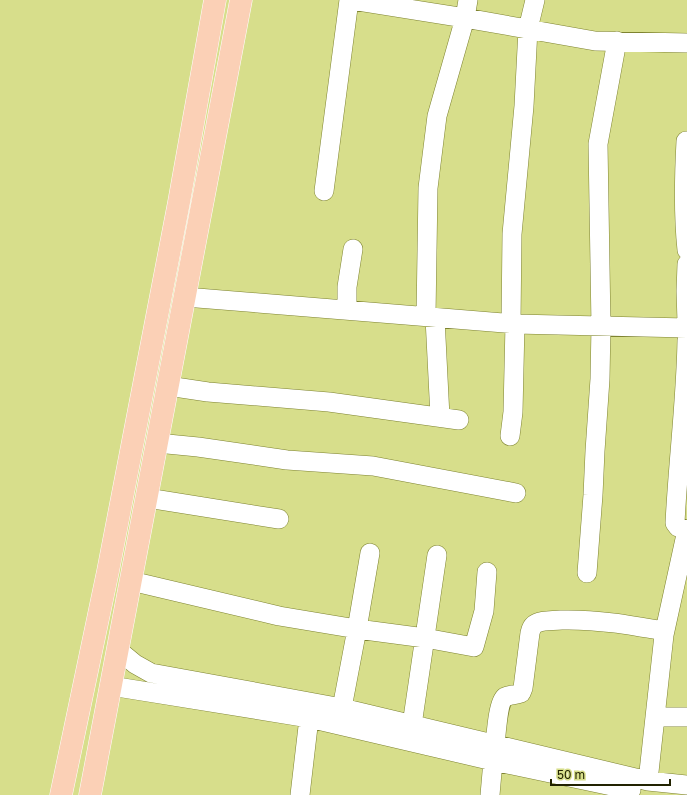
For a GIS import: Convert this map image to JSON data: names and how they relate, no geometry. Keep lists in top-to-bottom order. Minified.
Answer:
{"scale_bar":"50 m"}
